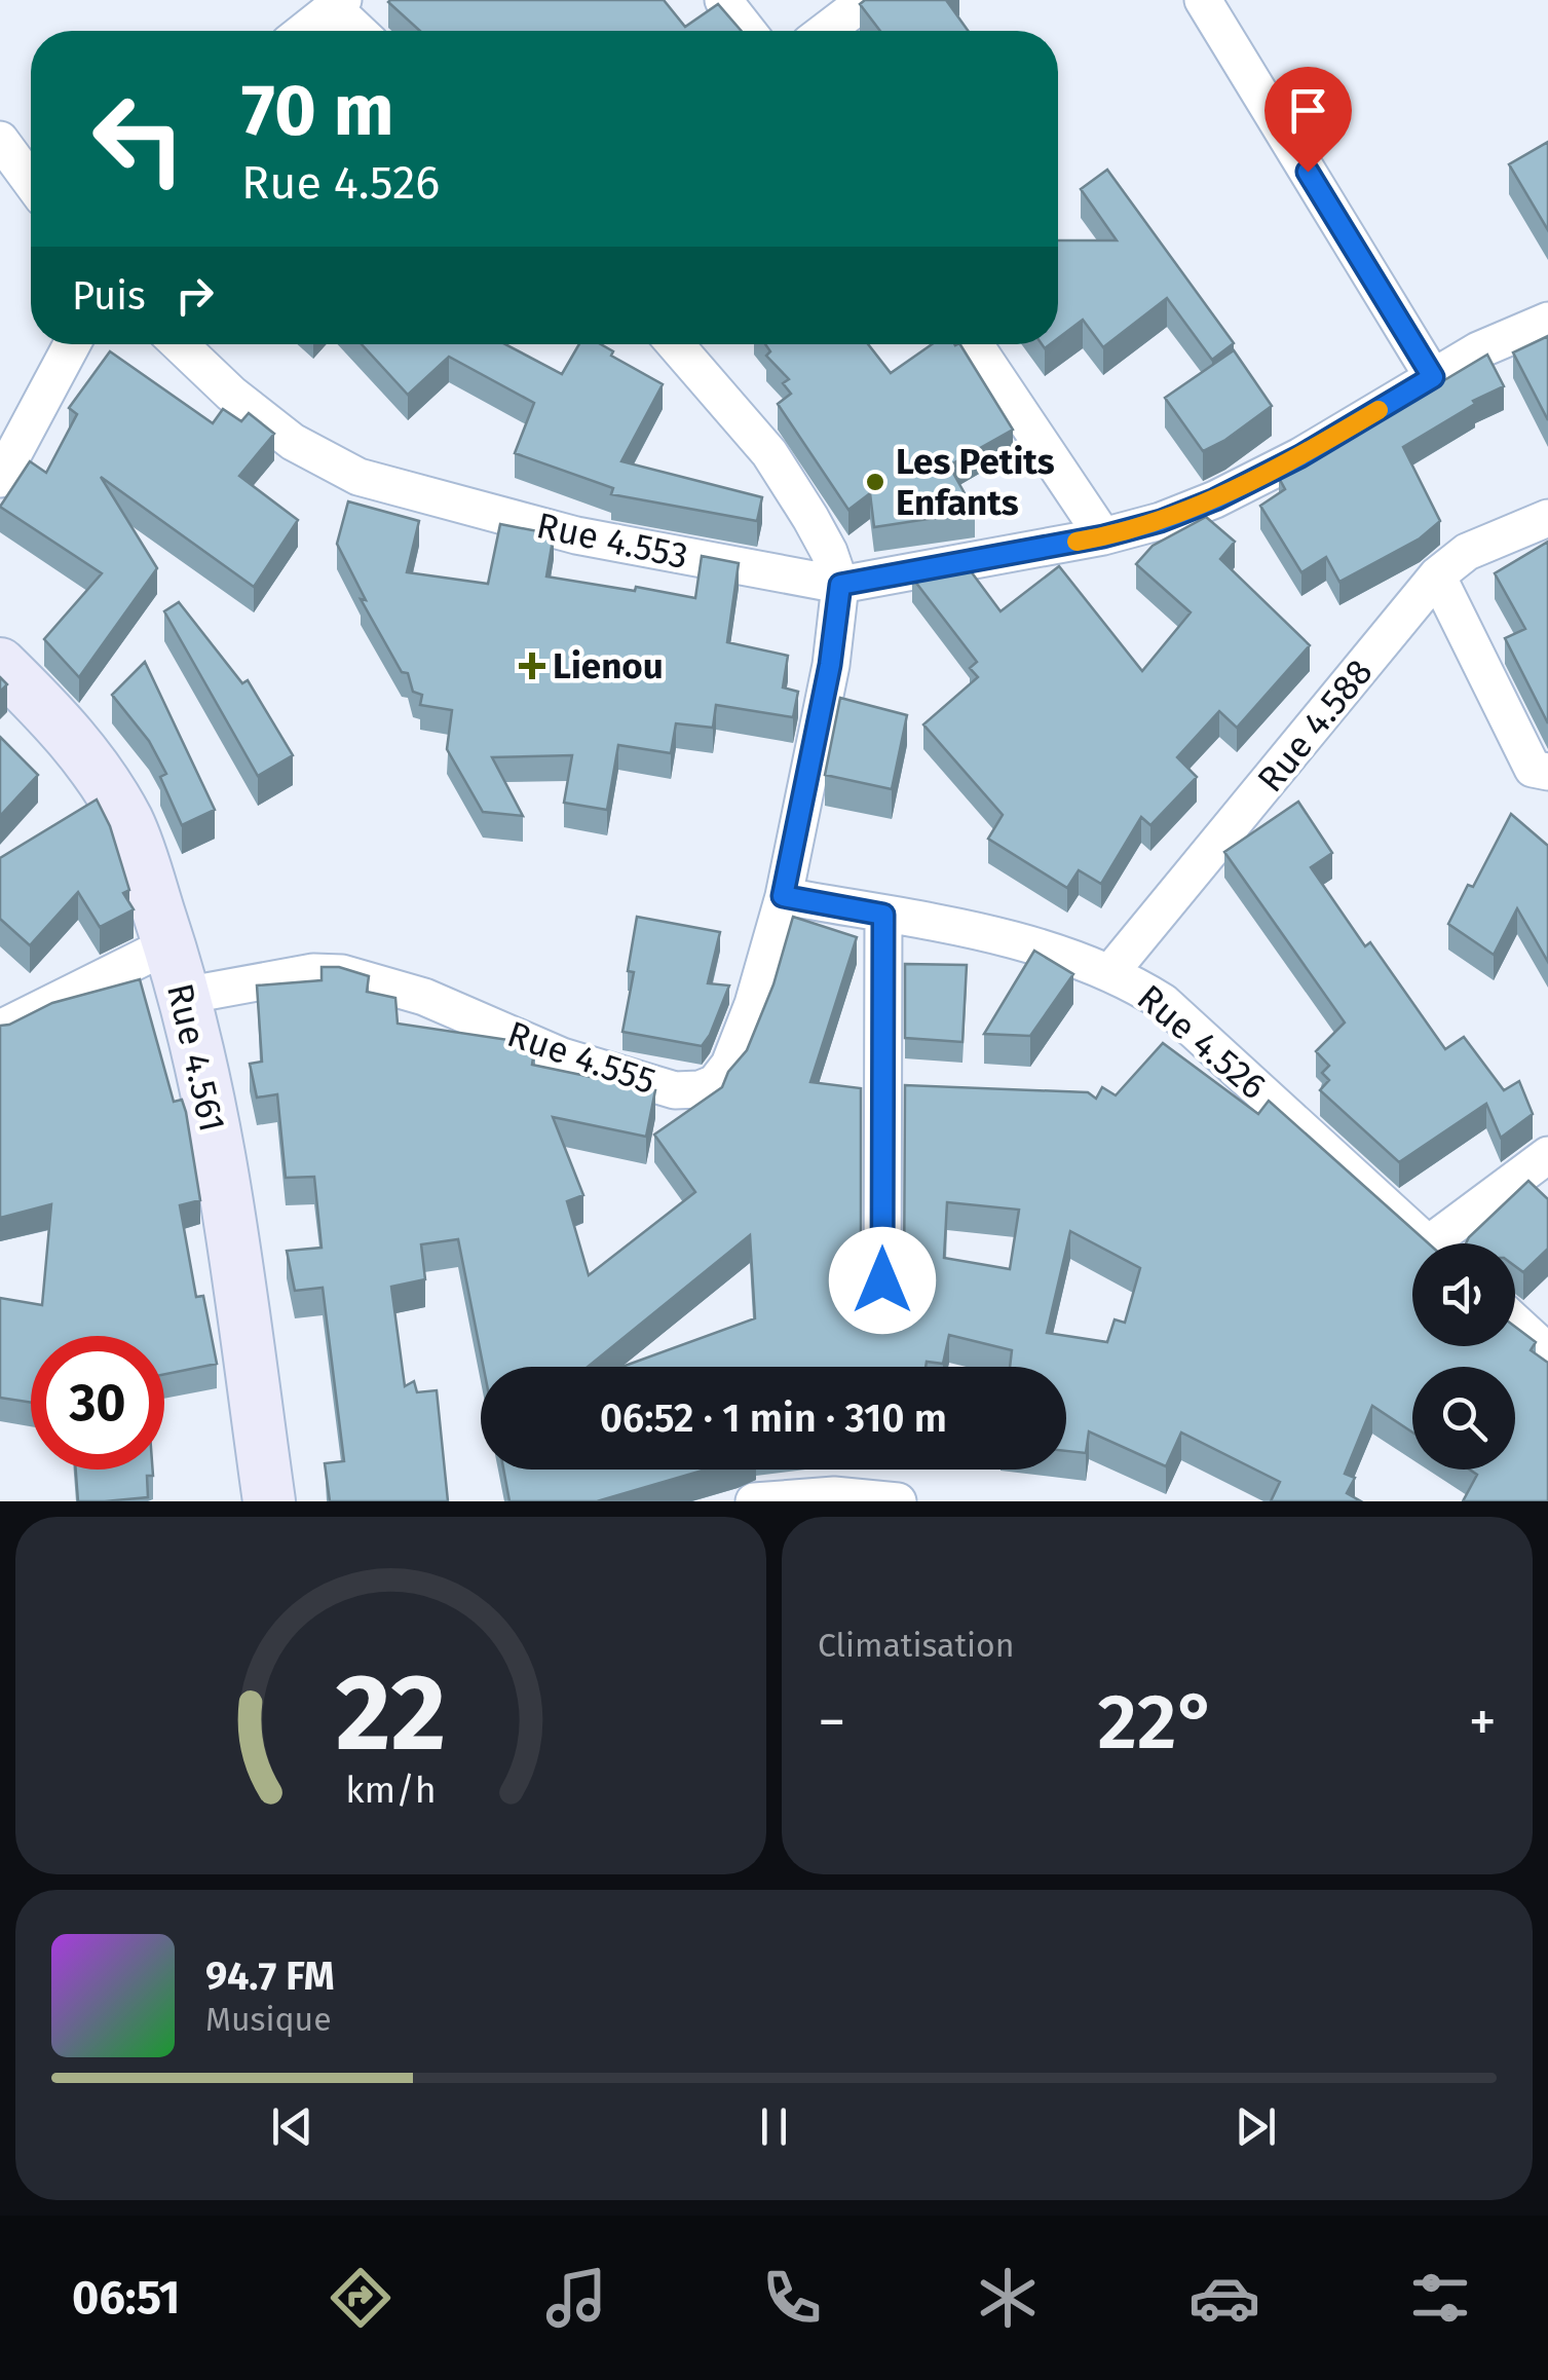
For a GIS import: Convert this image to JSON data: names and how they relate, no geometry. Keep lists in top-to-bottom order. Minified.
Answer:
{"streets":{"main road":["Rue 4.561"],"street":["Rue 4.553","Rue 4.588","Rue 4.526","Rue 4.555"]},"crossings":[["Rue 4.553","Rue 4.555"],["Rue 4.588","Rue 4.526"],["Rue 4.526","Rue 4.555"],["Rue 4.561","Rue 4.555"]],"places":{"other":["Les Petits Enfants"],"health":["Lienou"]},"page":{"turn":["70 m","Rue 4.526"],"then":"Puis","limit":"30","trip":"06:52 · 1 min · 310 m","tile":"Climatisation","heat":["−","22°","+"],"song":["94.7 FM","Musique"],"tabs":"06:51","gauge":["22","km/h"]}}
